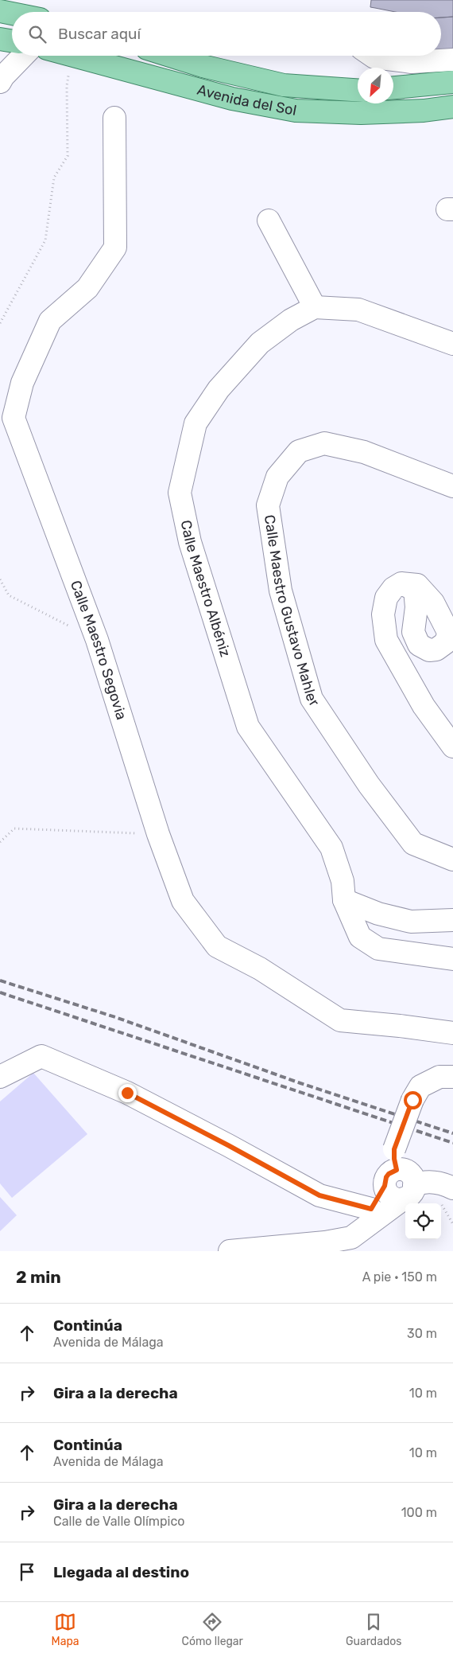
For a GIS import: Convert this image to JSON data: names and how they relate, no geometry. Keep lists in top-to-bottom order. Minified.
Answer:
{"streets":{"main road":["Avenida del Sol"],"street":["Calle Maestro Albéniz","Calle Maestro Gustavo Mahler","Calle Maestro Segovia"]},"north":"bottom left","page":{"search":"Buscar aquí","heading":["2 min","A pie · 150 m"],"list":[["Continúa","Avenida de Málaga","30 m"],["Gira a la derecha","10 m"],["Continúa","Avenida de Málaga","10 m"],["Gira a la derecha","Calle de Valle Olímpico","100 m"],"Llegada al destino"],"nav":["Mapa","Cómo llegar","Guardados"]}}
